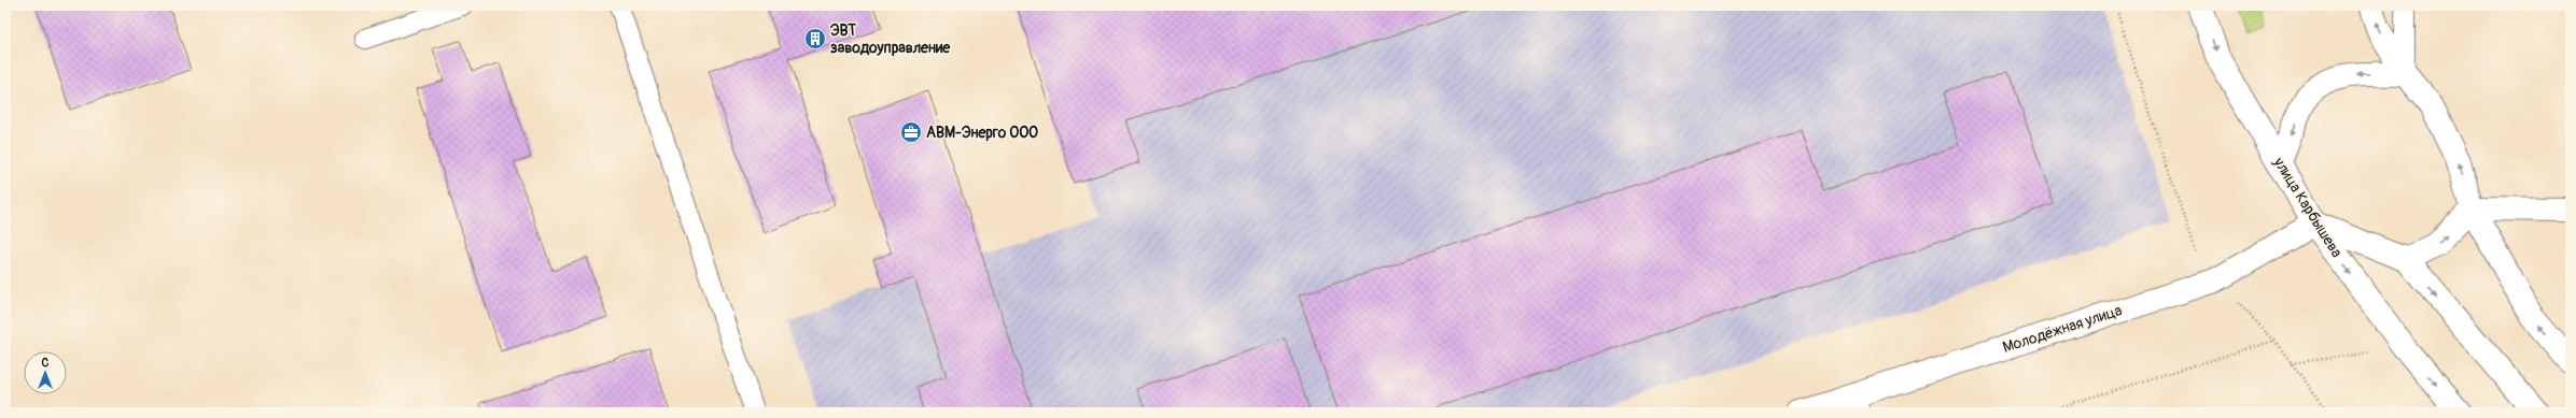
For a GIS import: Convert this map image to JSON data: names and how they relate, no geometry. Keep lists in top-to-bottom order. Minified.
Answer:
{"streets":{"street":["улица Карбышева","Молодёжная улица"]},"crossings":[["улица Карбышева","Молодёжная улица"]],"places":{"building":["ЭВТ заводоуправление"],"office":["АВМ-Энерго ООО"]},"north":"top"}
